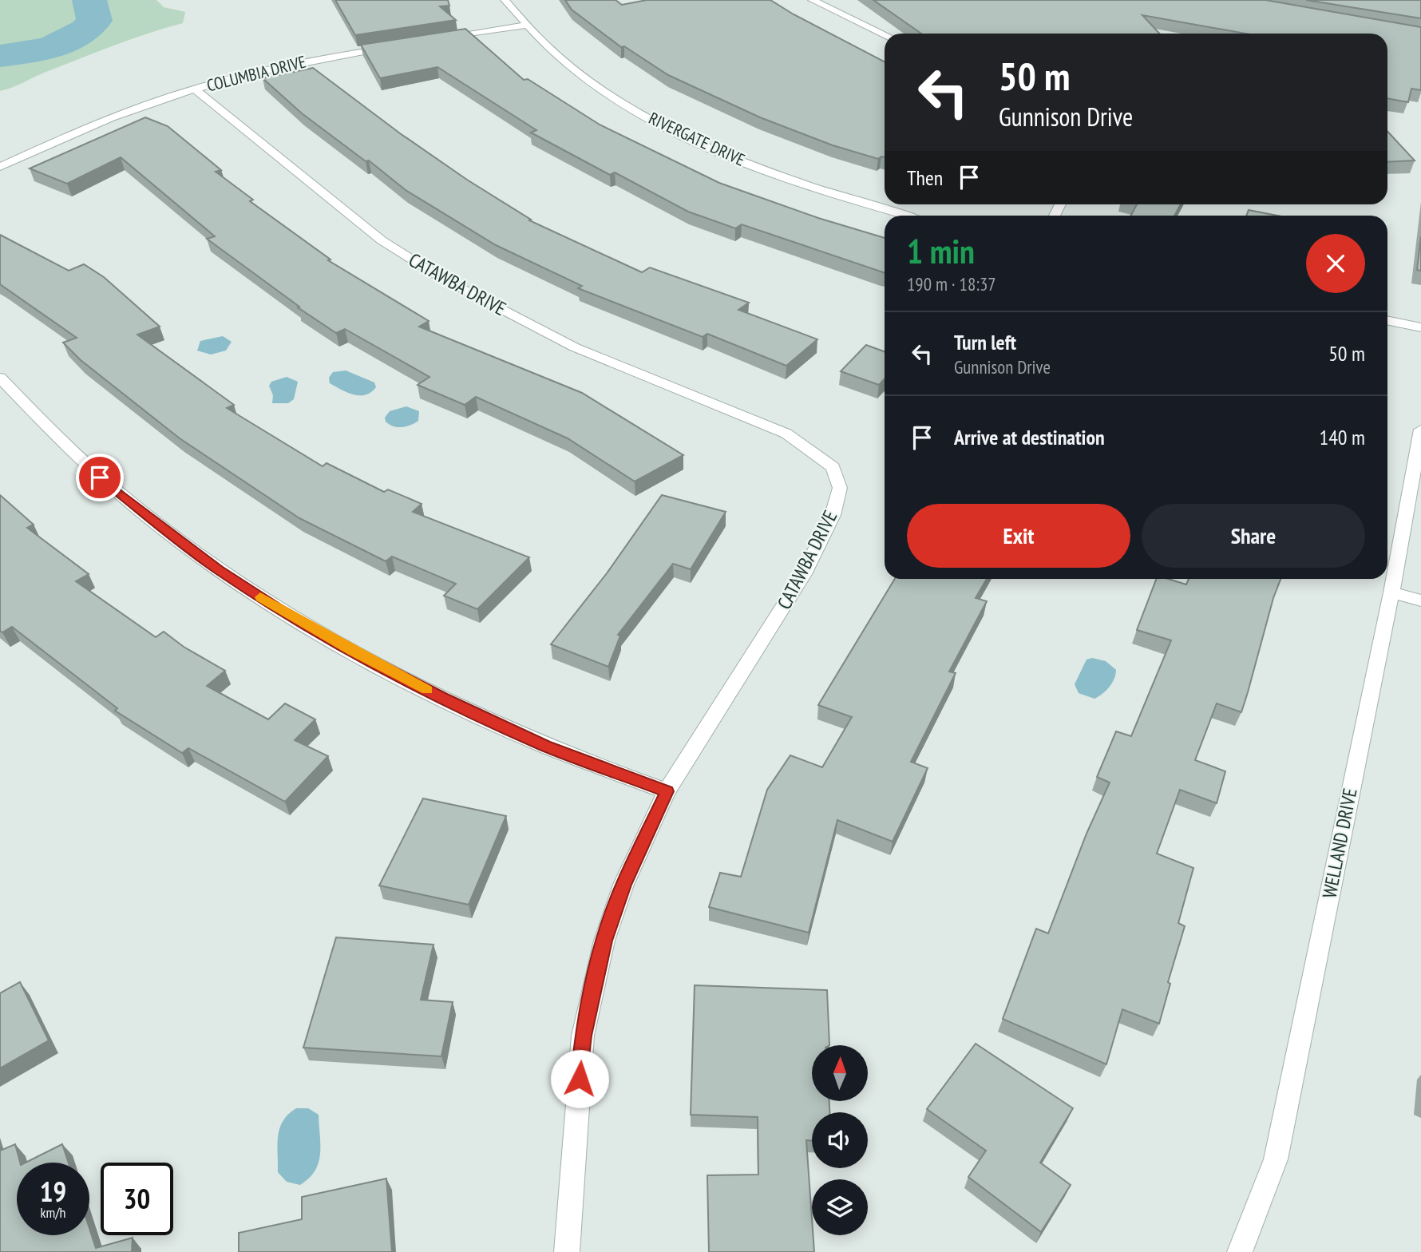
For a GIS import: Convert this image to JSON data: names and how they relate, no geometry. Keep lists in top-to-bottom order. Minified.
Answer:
{"streets":{"street":["COLUMBIA DRIVE","RIVERGATE DRIVE","CATAWBA DRIVE","WELLAND DRIVE"]},"crossings":[["COLUMBIA DRIVE","CATAWBA DRIVE"]],"north":"top","page":{"turn":["50 m","Gunnison Drive"],"then":"Then","heading":["1 min","190 m · 18:37"],"list":[{"name":"Turn left","note":"Gunnison Drive","value":"50 m"},{"name":"Arrive at destination","value":"140 m"}],"buttons":["Exit","Share"],"speed":"19 km/h","limit":"30"}}
